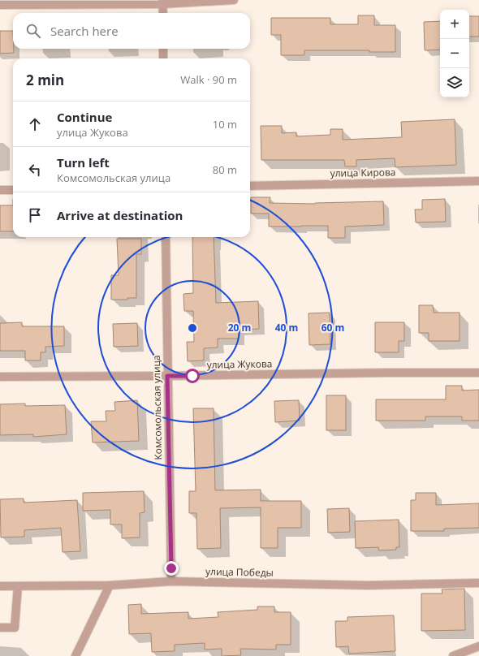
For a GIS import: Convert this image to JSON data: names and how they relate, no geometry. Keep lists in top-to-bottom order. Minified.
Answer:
{"streets":{"street":["улица Кирова","улица Жукова","Комсомольская улица","улица Победы"]},"crossings":[["улица Жукова","Комсомольская улица"],["Комсомольская улица","улица Победы"]],"page":{"map_buttons":["+","−"],"search":"Search here","heading":["2 min","Walk · 90 m"],"list":[["Continue","улица Жукова","10 m"],["Turn left","Комсомольская улица","80 m"],"Arrive at destination"]},"rings":["20 m","40 m","60 m"]}
